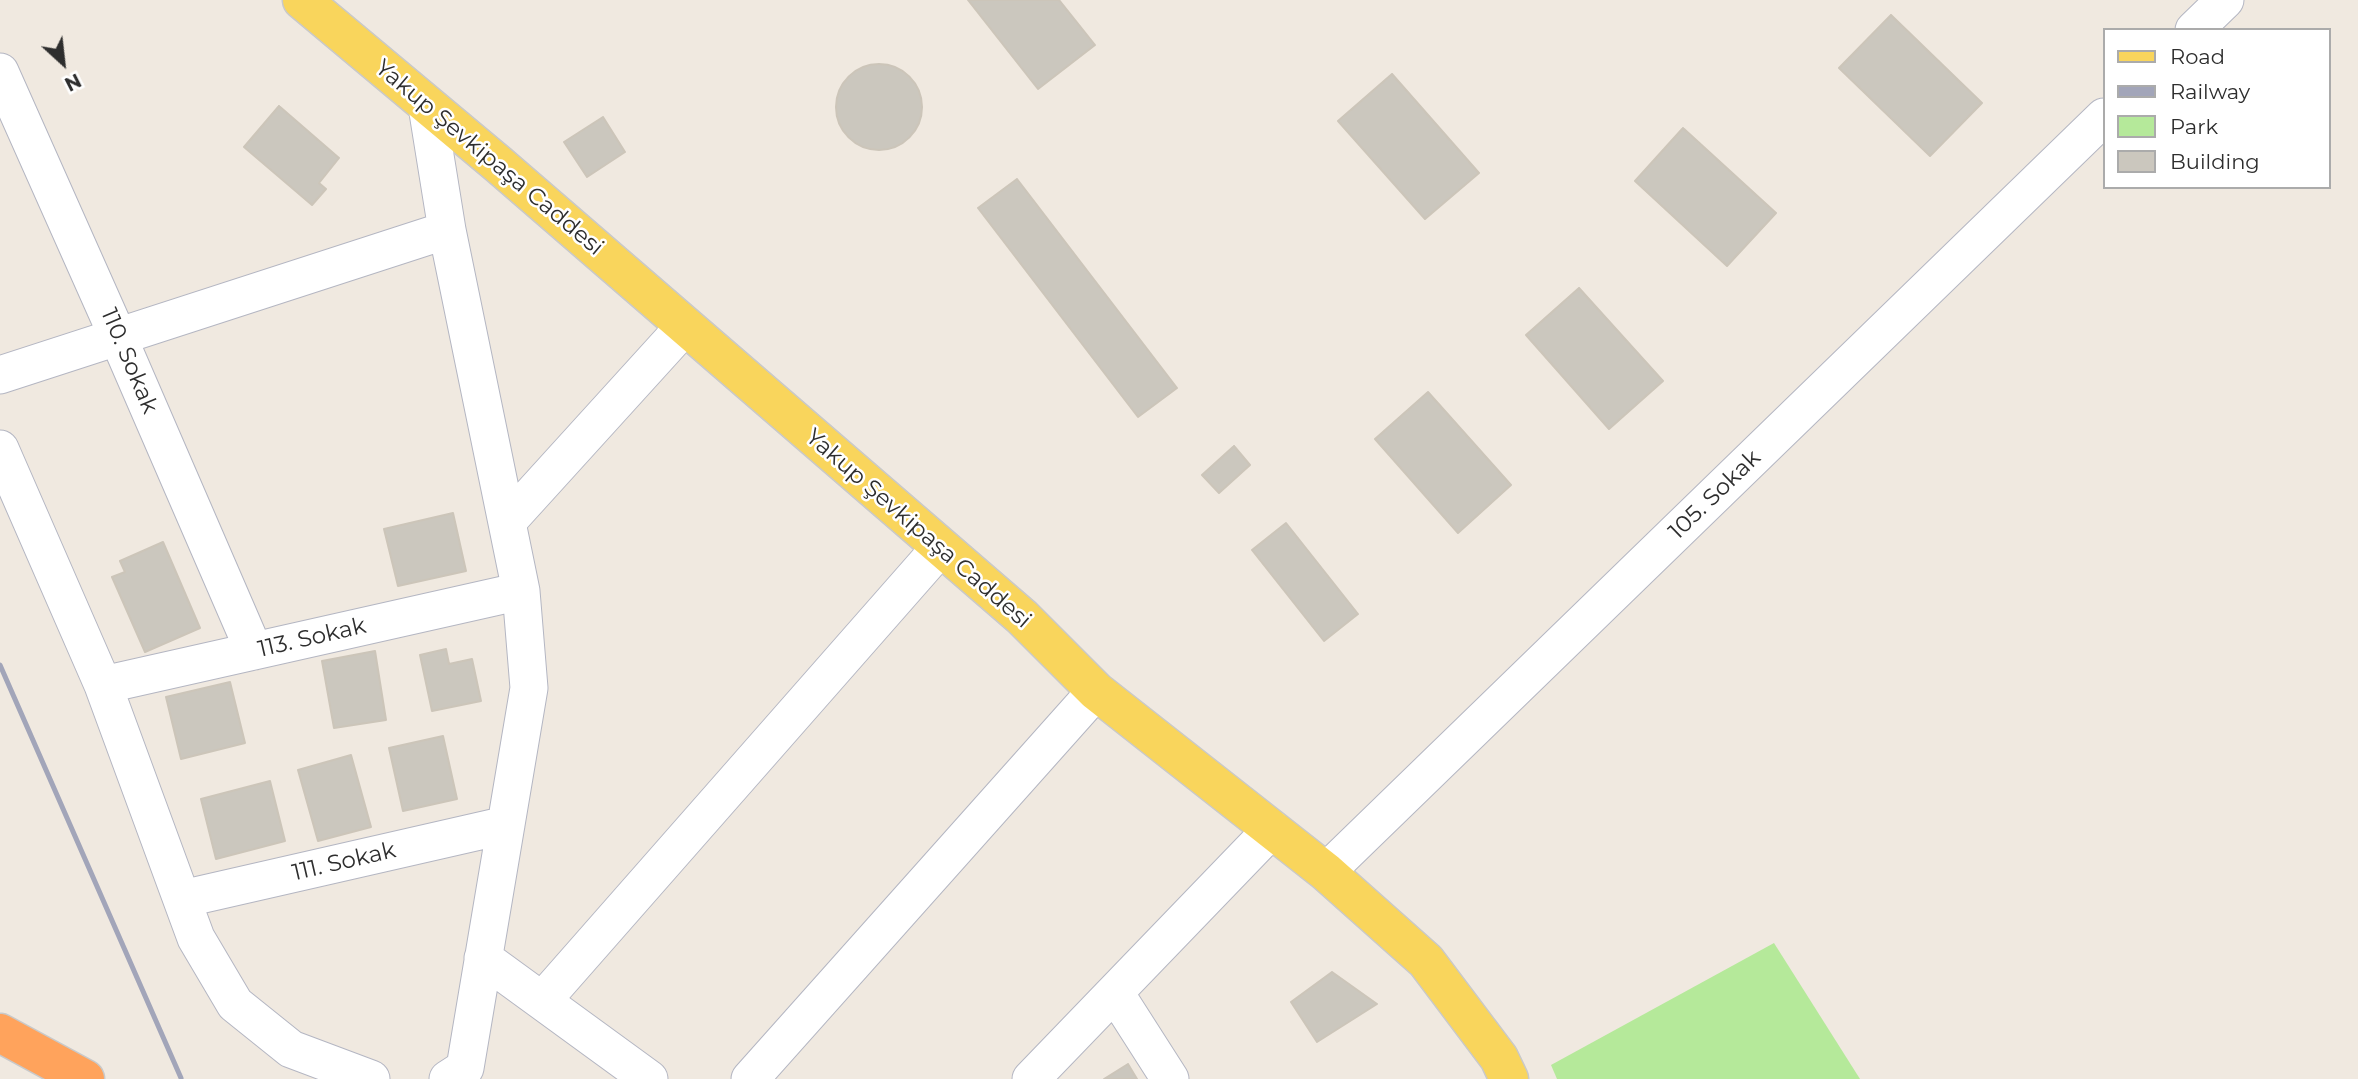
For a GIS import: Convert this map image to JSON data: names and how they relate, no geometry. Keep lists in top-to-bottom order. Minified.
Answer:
{"streets":{"main road":["Yakup Şevkipaşa Caddesi"],"street":["110. Sokak","105. Sokak","113. Sokak","111. Sokak"]},"crossings":[["Yakup Şevkipaşa Caddesi","105. Sokak"],["110. Sokak","113. Sokak"]],"legend":["Road","Railway","Park","Building"],"north":"bottom right"}
